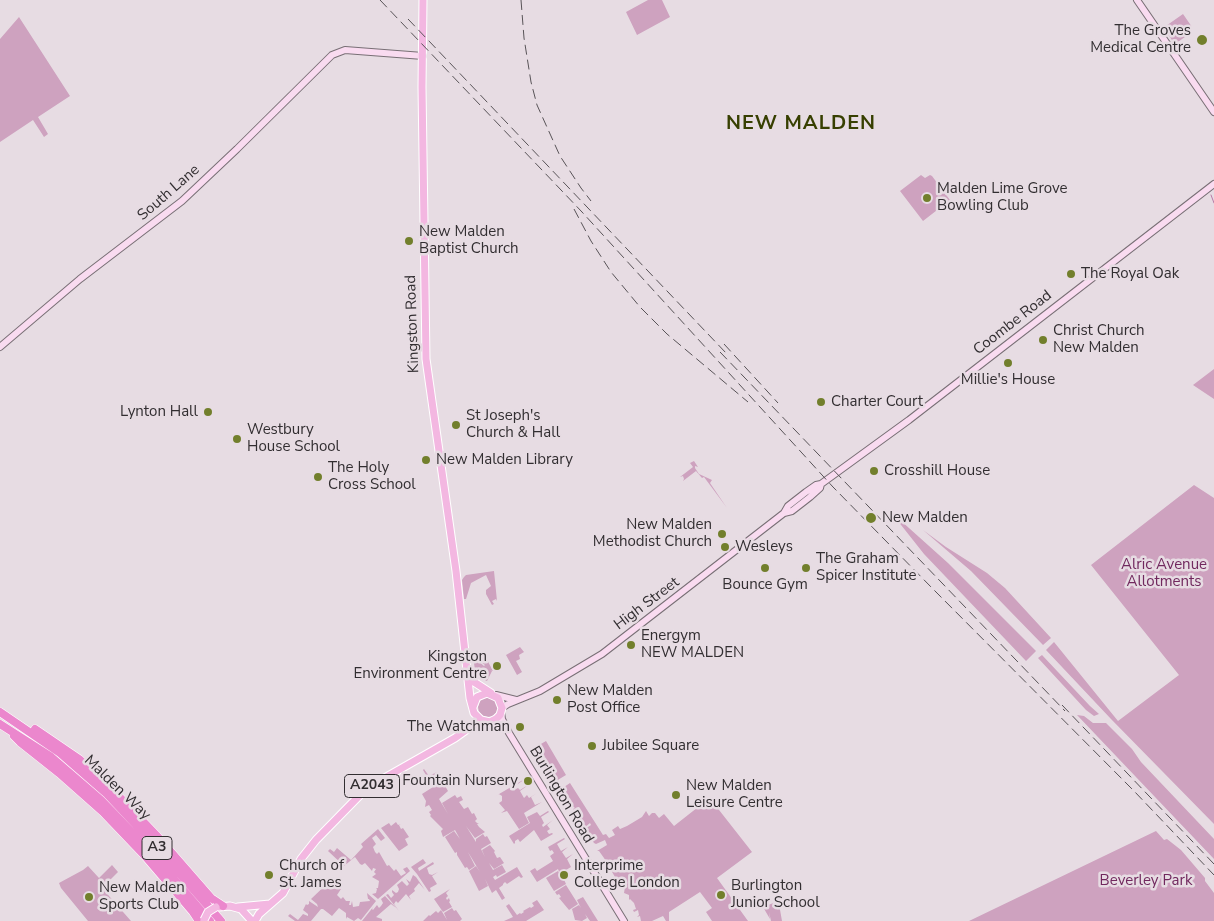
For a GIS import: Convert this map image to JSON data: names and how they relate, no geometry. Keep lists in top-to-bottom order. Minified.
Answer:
{"streets":{"highway":["Malden Way","A3"],"main road":["South Lane","Coombe Road","Kingston Road","High Street","A2043","Burlington Road"]},"crossings":[["South Lane","Kingston Road"],["Coombe Road","High Street"],["Kingston Road","High Street"],["Kingston Road","A2043"],["Kingston Road","Burlington Road"],["High Street","A2043"],["High Street","Burlington Road"],["A2043","Burlington Road"]],"districts":["NEW MALDEN"],"parks":["Alric Avenue Allotments","Beverley Park"],"places":["The Groves Medical Centre","Malden Lime Grove Bowling Club","New Malden Baptist Church","The Royal Oak","Christ Church New Malden","Millie's House","Charter Court","Lynton Hall","St Joseph's Church & Hall","Westbury House School","New Malden Library","Crosshill House","The Holy Cross School","New Malden","New Malden Methodist Church","Wesleys","Bounce Gym","The Graham Spicer Institute","Energym NEW MALDEN","Kingston Environment Centre","New Malden Post Office","The Watchman","Jubilee Square","Fountain Nursery","New Malden Leisure Centre","Church of St. James","Interprime College London","Burlington Junior School","New Malden Sports Club"]}
